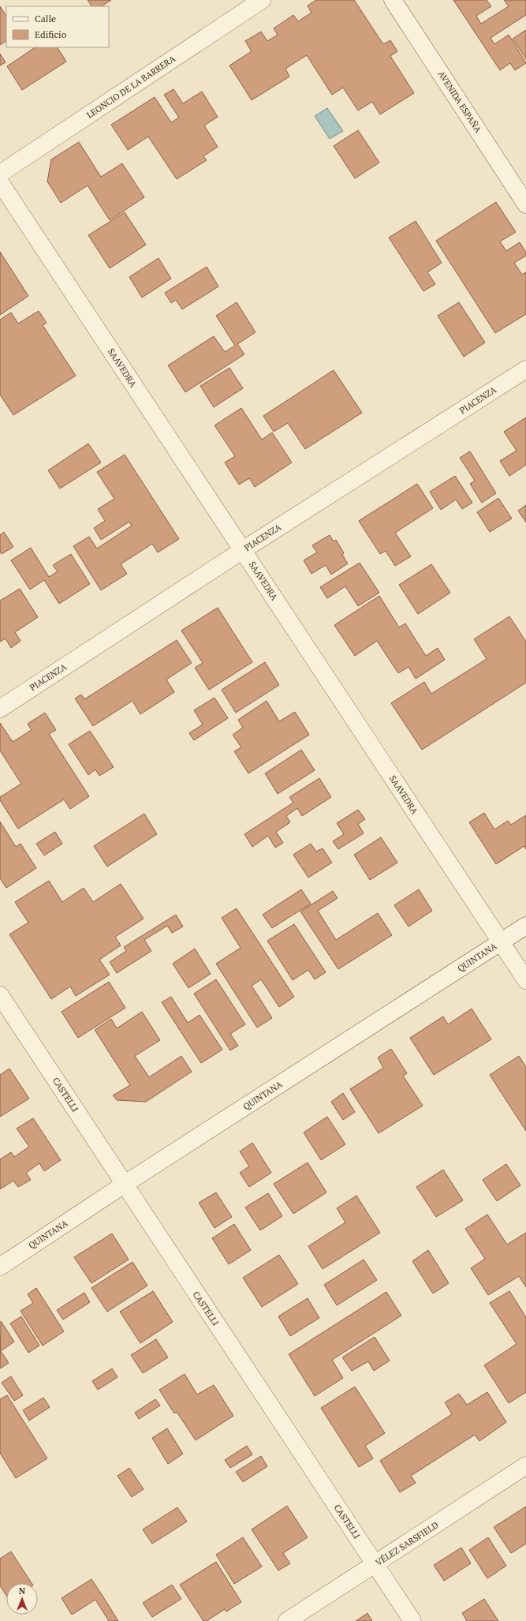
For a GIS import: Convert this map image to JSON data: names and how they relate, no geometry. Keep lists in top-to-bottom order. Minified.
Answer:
{"streets":{"street":["LEONCIO DE LA BARRERA","AVENIDA ESPAÑA","SAAVEDRA","PIACENZA","QUINTANA","CASTELLI","VÉLEZ SARSFIELD"]},"crossings":[["SAAVEDRA","PIACENZA"],["SAAVEDRA","QUINTANA"],["QUINTANA","CASTELLI"],["CASTELLI","VÉLEZ SARSFIELD"]],"legend":["Calle","Edificio"],"north":"top"}
